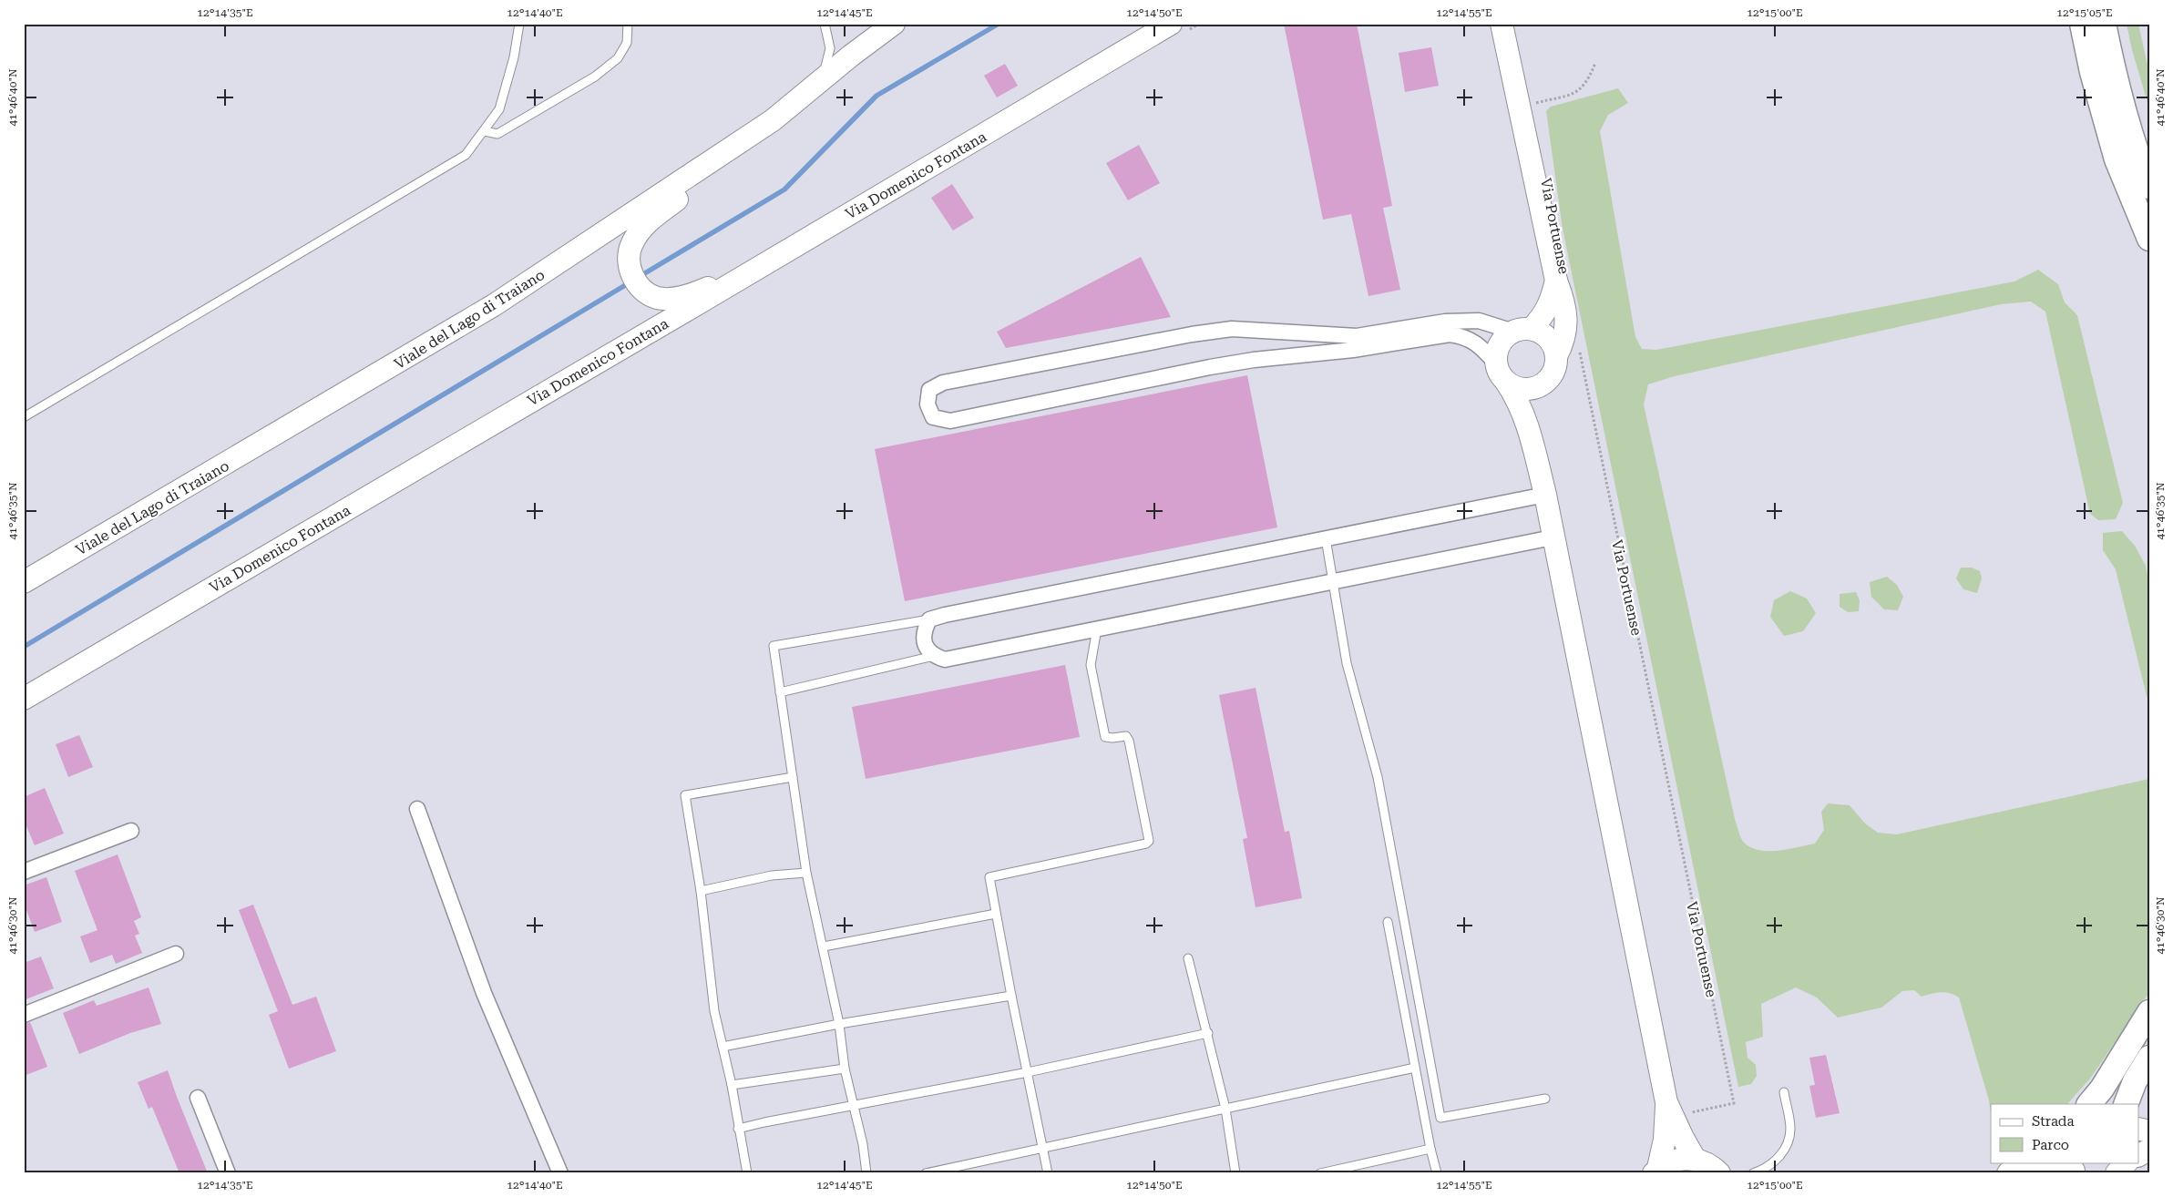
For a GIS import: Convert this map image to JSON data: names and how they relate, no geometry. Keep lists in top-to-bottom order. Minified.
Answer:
{"streets":{"street":["Via Domenico Fontana","Via Portuense","Viale del Lago di Traiano"]},"legend":["Strada","Parco"],"coordinates":["12°14'35\"E","12°14'40\"E","12°14'45\"E","12°14'50\"E","12°14'55\"E","12°15'00\"E","12°15'05\"E","41°46'40\"N","41°46'35\"N","41°46'30\"N"]}
